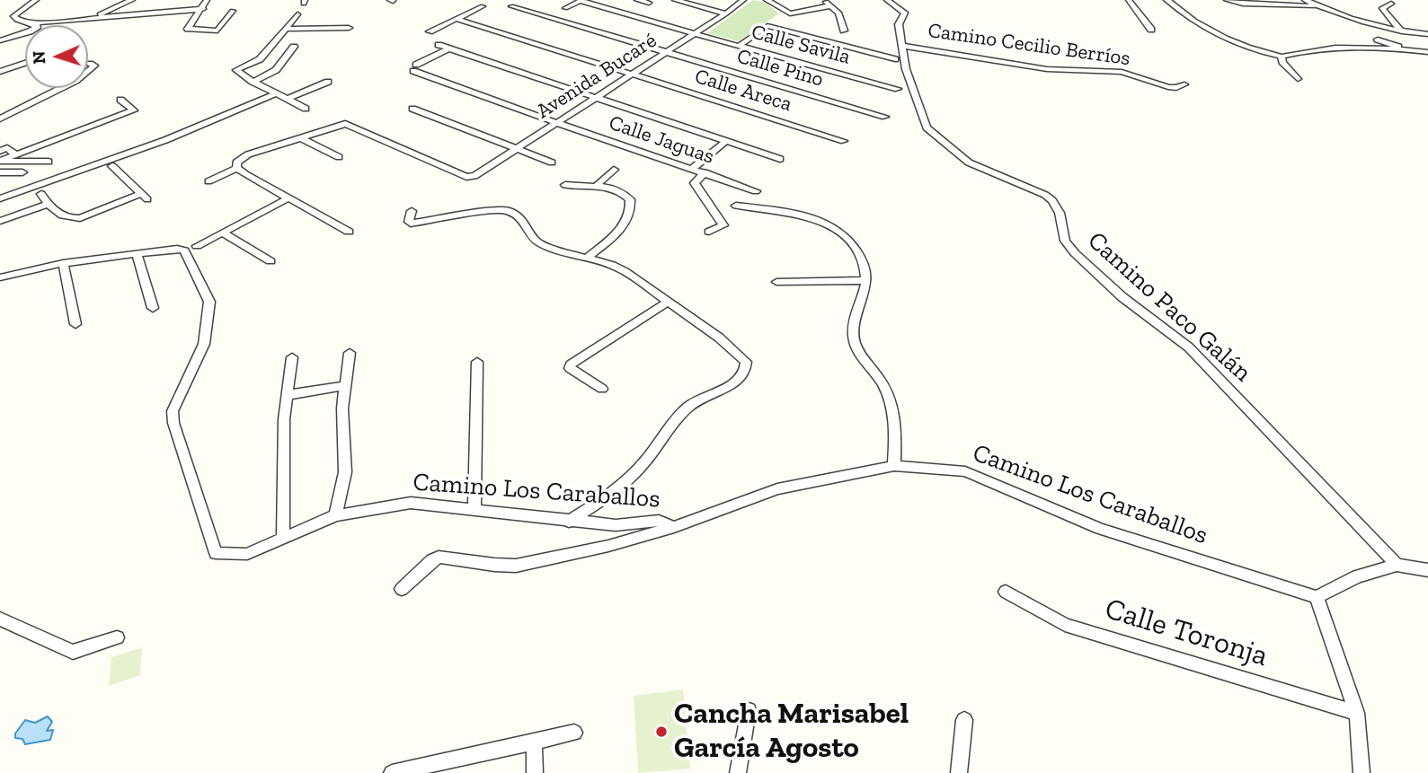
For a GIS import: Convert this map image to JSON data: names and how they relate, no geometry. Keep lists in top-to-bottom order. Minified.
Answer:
{"streets":{"street":["Calle Savila","Camino Cecilio Berríos","Calle Pino","Avenida Bucaré","Calle Areca","Calle Jaguas","Camino Paco Galán","Camino Los Caraballos","Calle Toronja"]},"crossings":[["Calle Savila","Avenida Bucaré"],["Camino Cecilio Berríos","Camino Paco Galán"],["Calle Pino","Avenida Bucaré"],["Avenida Bucaré","Calle Areca"],["Avenida Bucaré","Calle Jaguas"]],"places":["Cancha Marisabel García Agosto"],"north":"left"}
